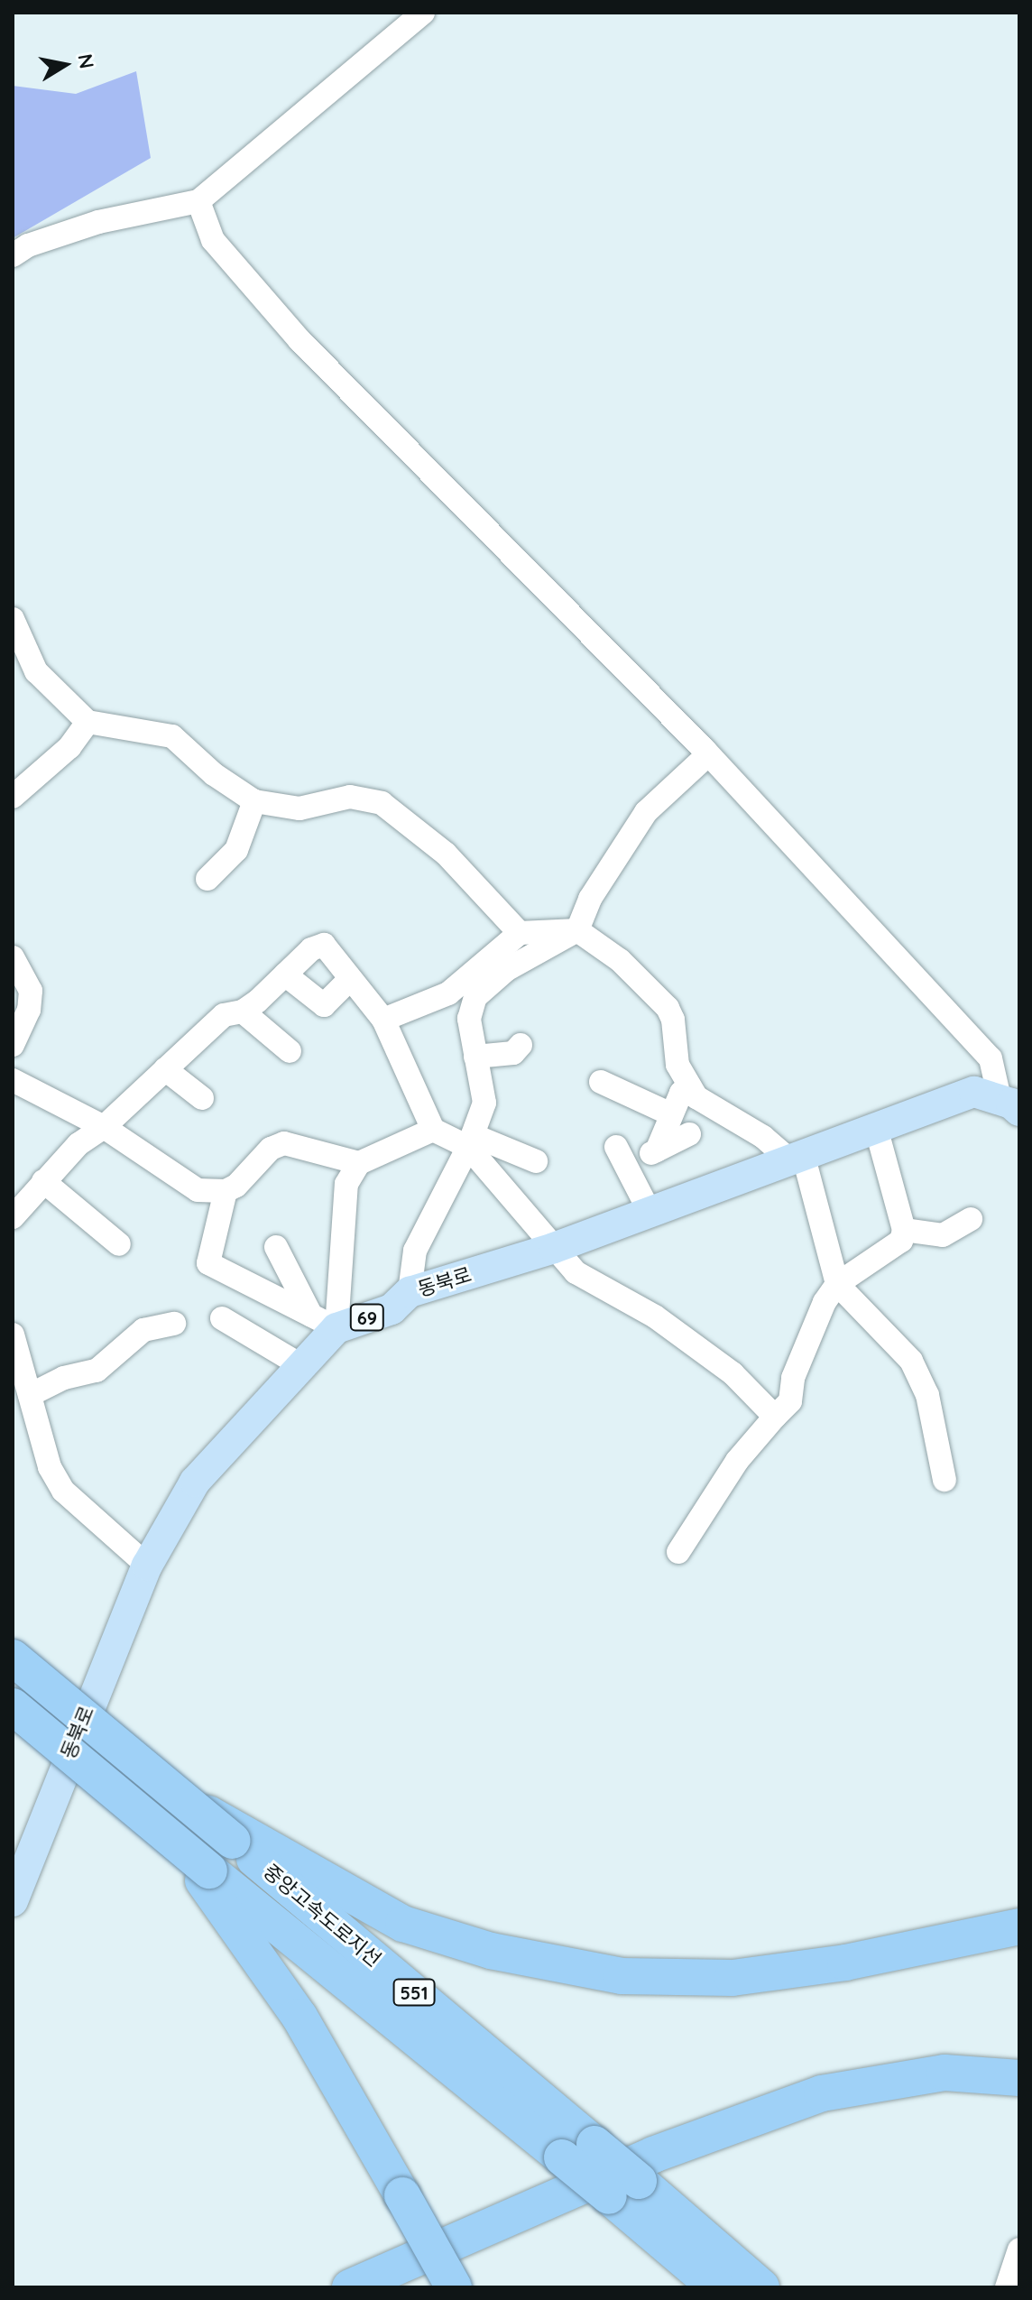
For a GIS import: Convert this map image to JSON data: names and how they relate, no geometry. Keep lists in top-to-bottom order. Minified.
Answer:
{"streets":{"highway":["중앙고속도로지선","551"],"main road":["동북로","69"]},"north":"right"}
